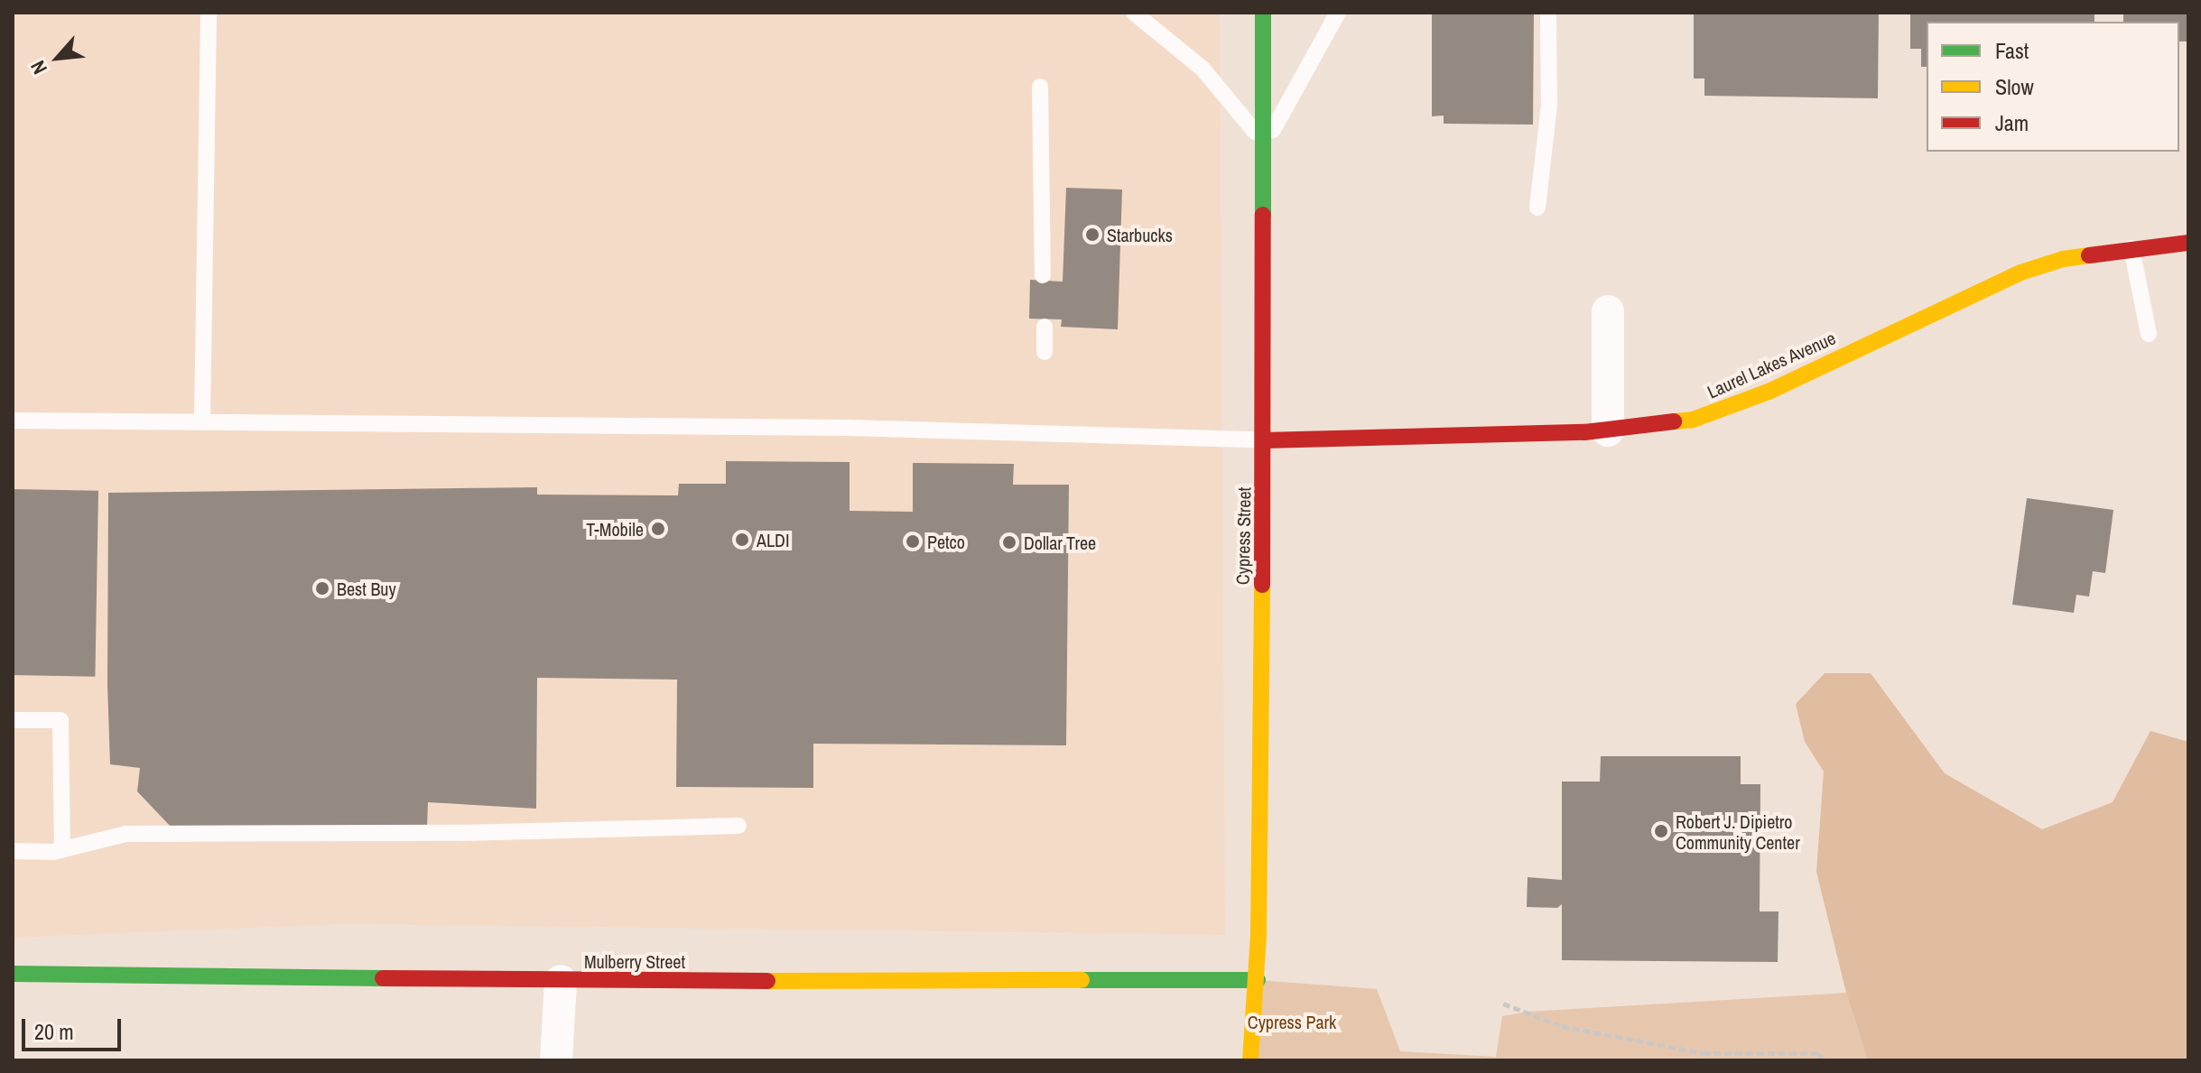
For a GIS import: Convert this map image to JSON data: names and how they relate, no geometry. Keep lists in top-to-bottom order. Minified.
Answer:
{"streets":{"street":["Laurel Lakes Avenue","Cypress Street","Mulberry Street"]},"crossings":[["Laurel Lakes Avenue","Cypress Street"],["Cypress Street","Mulberry Street"]],"parks":["Cypress Park"],"places":["Starbucks","T-Mobile","ALDI","Petco","Dollar Tree","Best Buy","Robert J. Dipietro Community Center"],"legend":["Fast","Slow","Jam"],"scale_bar":"20 m","north":"bottom left"}
